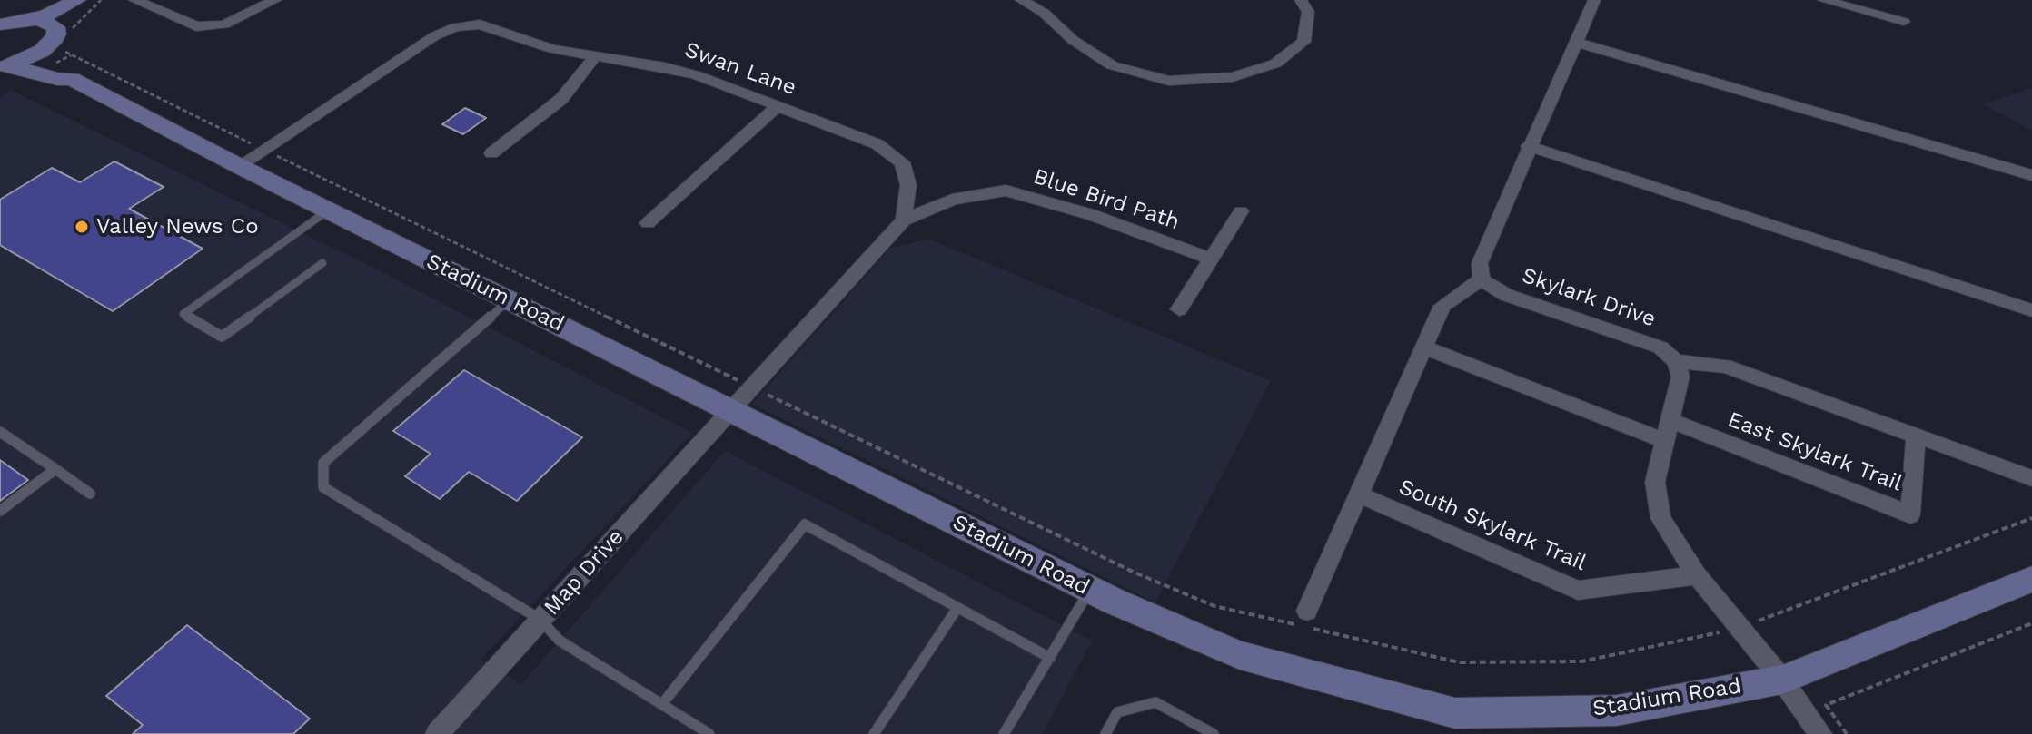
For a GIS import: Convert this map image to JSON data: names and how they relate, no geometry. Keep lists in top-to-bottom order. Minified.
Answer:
{"streets":{"street":["Swan Lane","Blue Bird Path","Stadium Road","Skylark Drive","East Skylark Trail","South Skylark Trail","Map Drive"]},"crossings":[["Swan Lane","Blue Bird Path"],["Swan Lane","Stadium Road"],["Stadium Road","Map Drive"]],"places":["Valley News Co"]}
